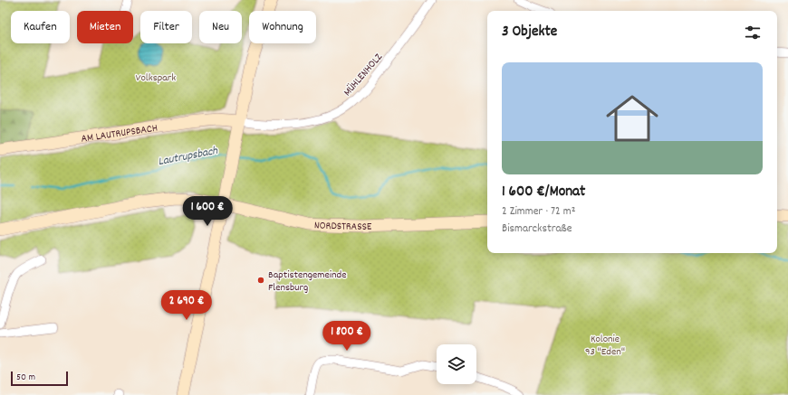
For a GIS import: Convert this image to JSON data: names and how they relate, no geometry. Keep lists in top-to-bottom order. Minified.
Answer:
{"streets":{"main road":["AM LAUTRUPSBACH","NORDSTRASSE"],"street":["MÜHLENHOLZ"]},"crossings":[["MÜHLENHOLZ","AM LAUTRUPSBACH"]],"water":["Lautrupsbach"],"parks":["Volkspark","Kolonie 93 \"Eden\""],"places":["Baptistengemeinde Flensburg"],"scale_bar":"50 m","page":{"chip":["Kaufen","Mieten","Filter","Neu","Wohnung"],"heading":"3 Objekte","list":[{"name":"1 600 €/Monat","note":"2 Zimmer · 72 m² · Bismarckstraße"}],"price":["1 600 €","2 690 €","1 800 €"],"scale":"50 m"}}
